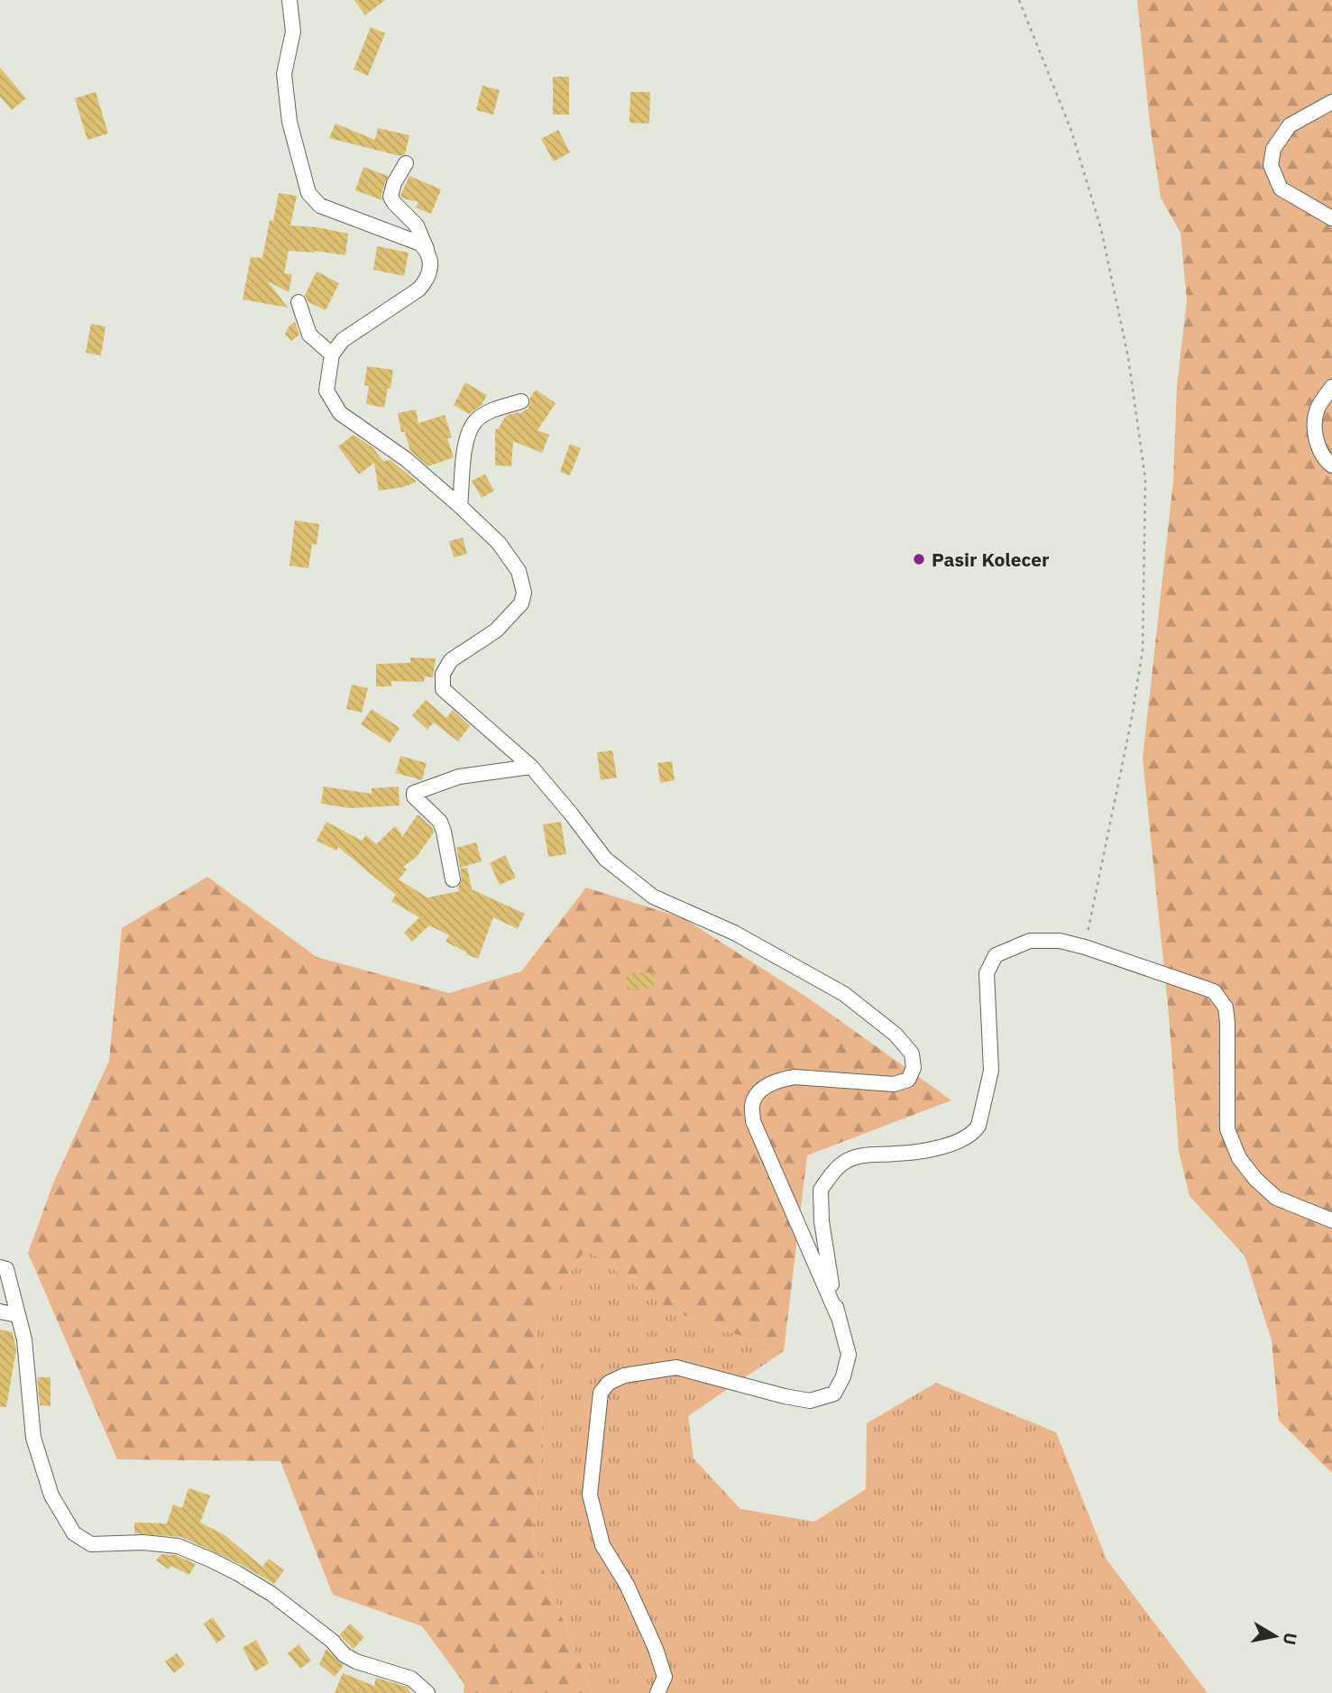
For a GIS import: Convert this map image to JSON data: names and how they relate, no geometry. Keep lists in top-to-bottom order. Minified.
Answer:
{"places":["Pasir Kolecer"],"north":"right"}
